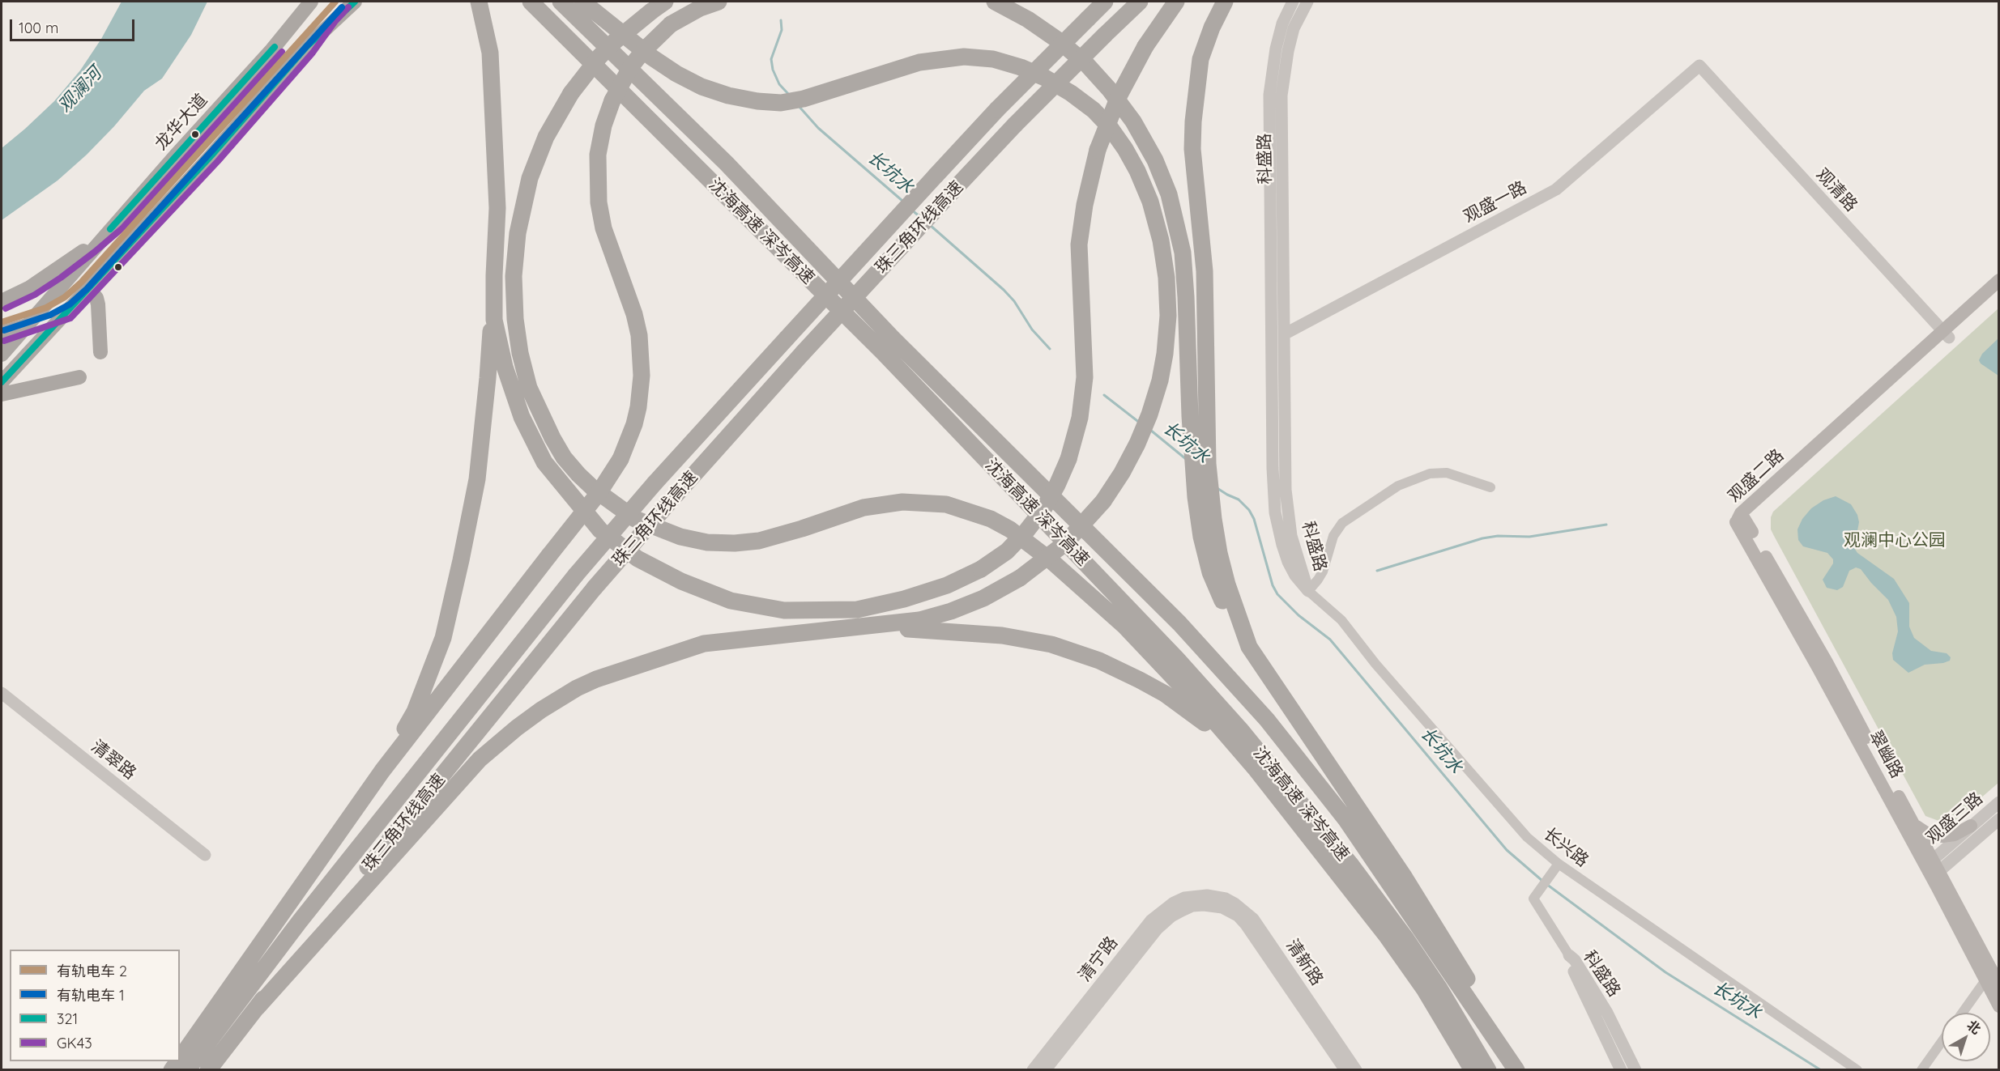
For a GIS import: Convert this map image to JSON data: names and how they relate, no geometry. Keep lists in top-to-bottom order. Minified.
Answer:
{"streets":{"highway":["珠三角环线高速","沈海高速 深岑高速"],"main road":["龙华大道","观盛二路","翠幽路"],"street":["科盛路","观清路","观盛一路","清翠路","观盛三路","长兴路","清宁路","清新路"]},"crossings":[["科盛路","观盛一路"],["科盛路","长兴路"],["观清路","观盛一路"],["观清路","观盛二路"],["观盛二路","翠幽路"],["翠幽路","观盛三路"],["清宁路","清新路"]],"water":["观澜河","长坑水"],"parks":["观澜中心公园"],"lines":["tram line 2","transit line 321","tram line 1","transit line GK43"],"legend":["有轨电车 2","有轨电车 1","321","GK43"],"scale_bar":"100 m","north":"top right"}
